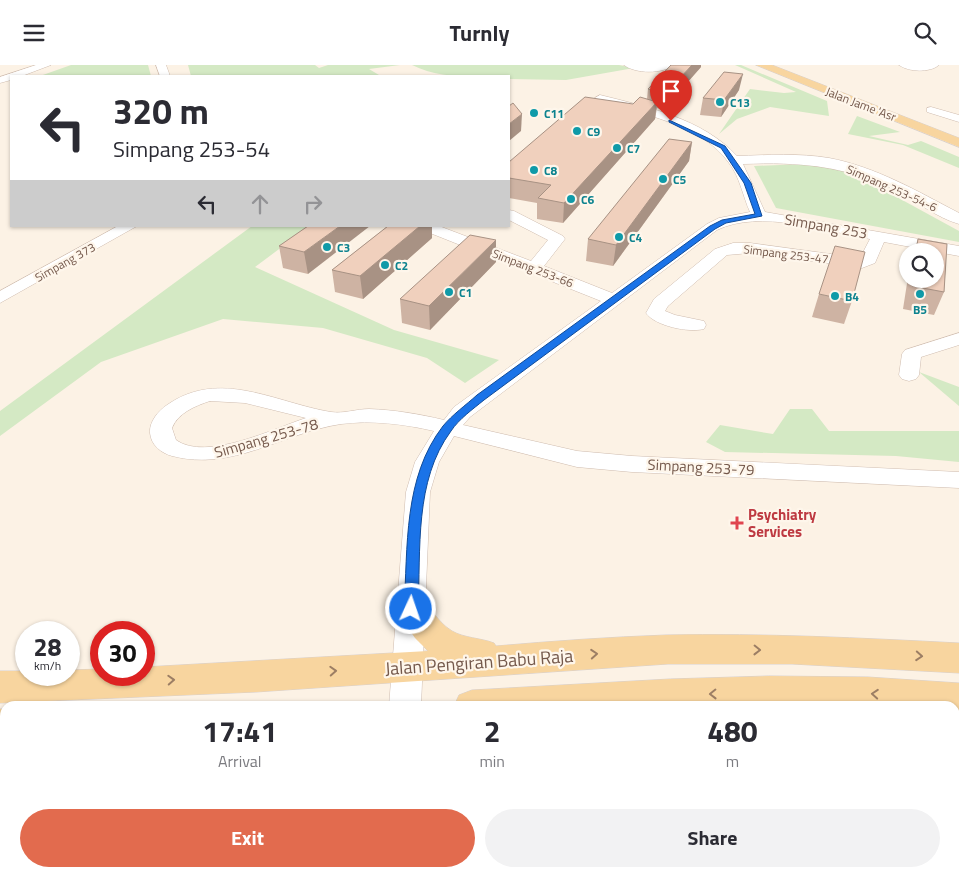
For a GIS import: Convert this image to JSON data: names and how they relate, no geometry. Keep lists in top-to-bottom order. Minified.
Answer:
{"streets":{"main road":["Jalan Jame 'Asr","Jalan Pengiran Babu Raja"],"street":["Simpang 253-54-6","Simpang 253","Simpang 253-47","Simpang 373","Simpang 253-66","Simpang 253-78","Simpang 253-79"]},"crossings":[["Simpang 253","Simpang 253-47"],["Simpang 253","Simpang 253-66"],["Simpang 253","Simpang 253-78"],["Simpang 253","Simpang 253-79"],["Simpang 253","Jalan Pengiran Babu Raja"],["Simpang 253-78","Simpang 253-79"]],"places":{"other":["C13","C11","C9","C7","C8","C5","C6","C4","C3","C2","C1","B5","B4"],"health":["Psychiatry Services"]},"page":{"header":"Turnly","turn":["320 m","Simpang 253-54"],"speed":"28 km/h","limit":"30","eta":["17:41","Arrival","2","min","480","m"],"buttons":["Exit","Share"]}}
